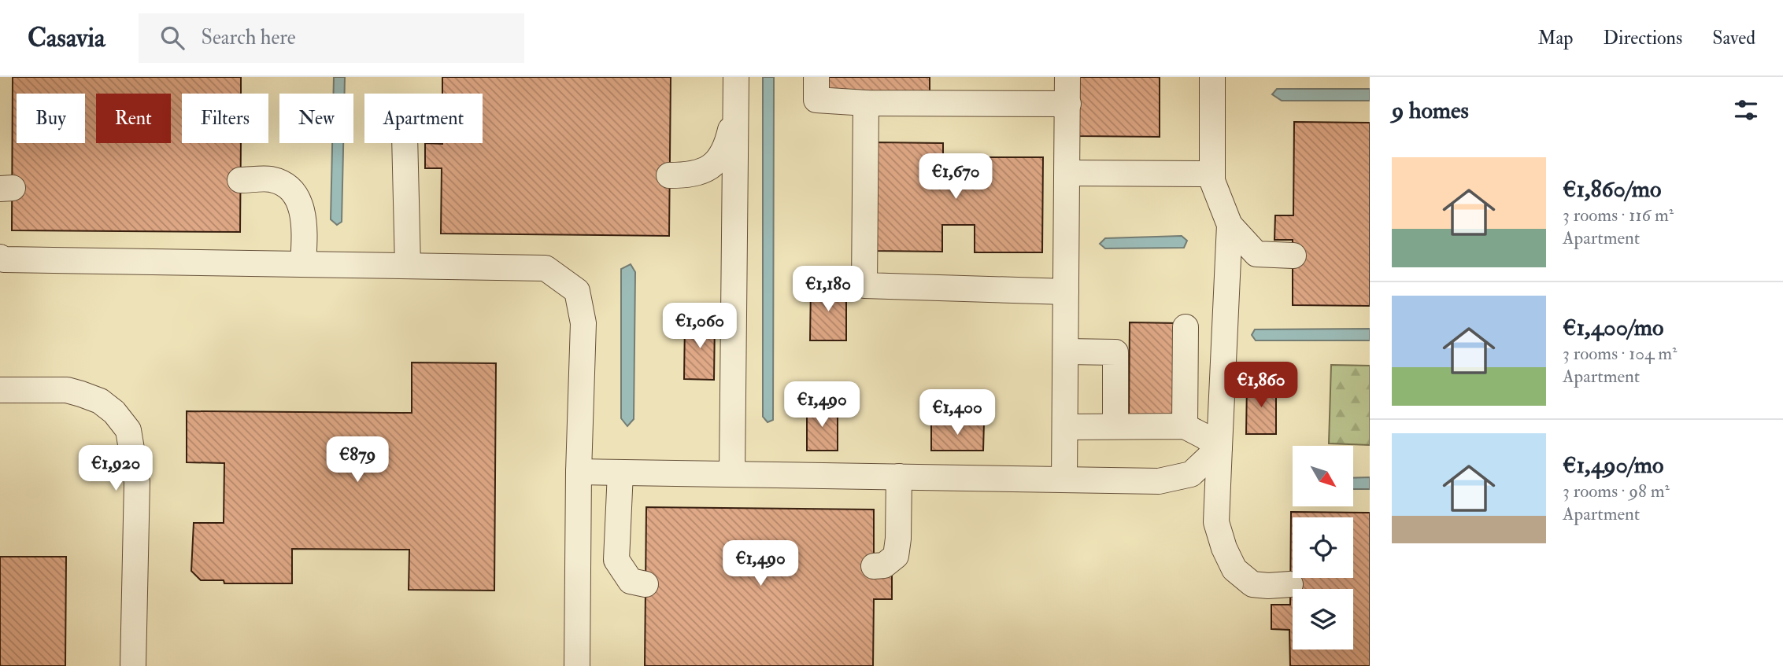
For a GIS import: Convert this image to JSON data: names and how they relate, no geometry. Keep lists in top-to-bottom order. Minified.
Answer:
{"north":"bottom right","page":{"header":"Casavia","search":"Search here","nav":["Map","Directions","Saved"],"heading":"9 homes","chip":["Buy","Rent","Filters","New","Apartment"],"list":[{"name":"€1,860/mo","note":"3 rooms · 116 m² · Apartment"},{"name":"€1,400/mo","note":"3 rooms · 104 m² · Apartment"},{"name":"€1,490/mo","note":"3 rooms · 98 m² · Apartment"}],"price":["€1,670","€1,180","€1,060","€1,860","€1,490","€1,400","€879","€1,920","€1,490"]}}
